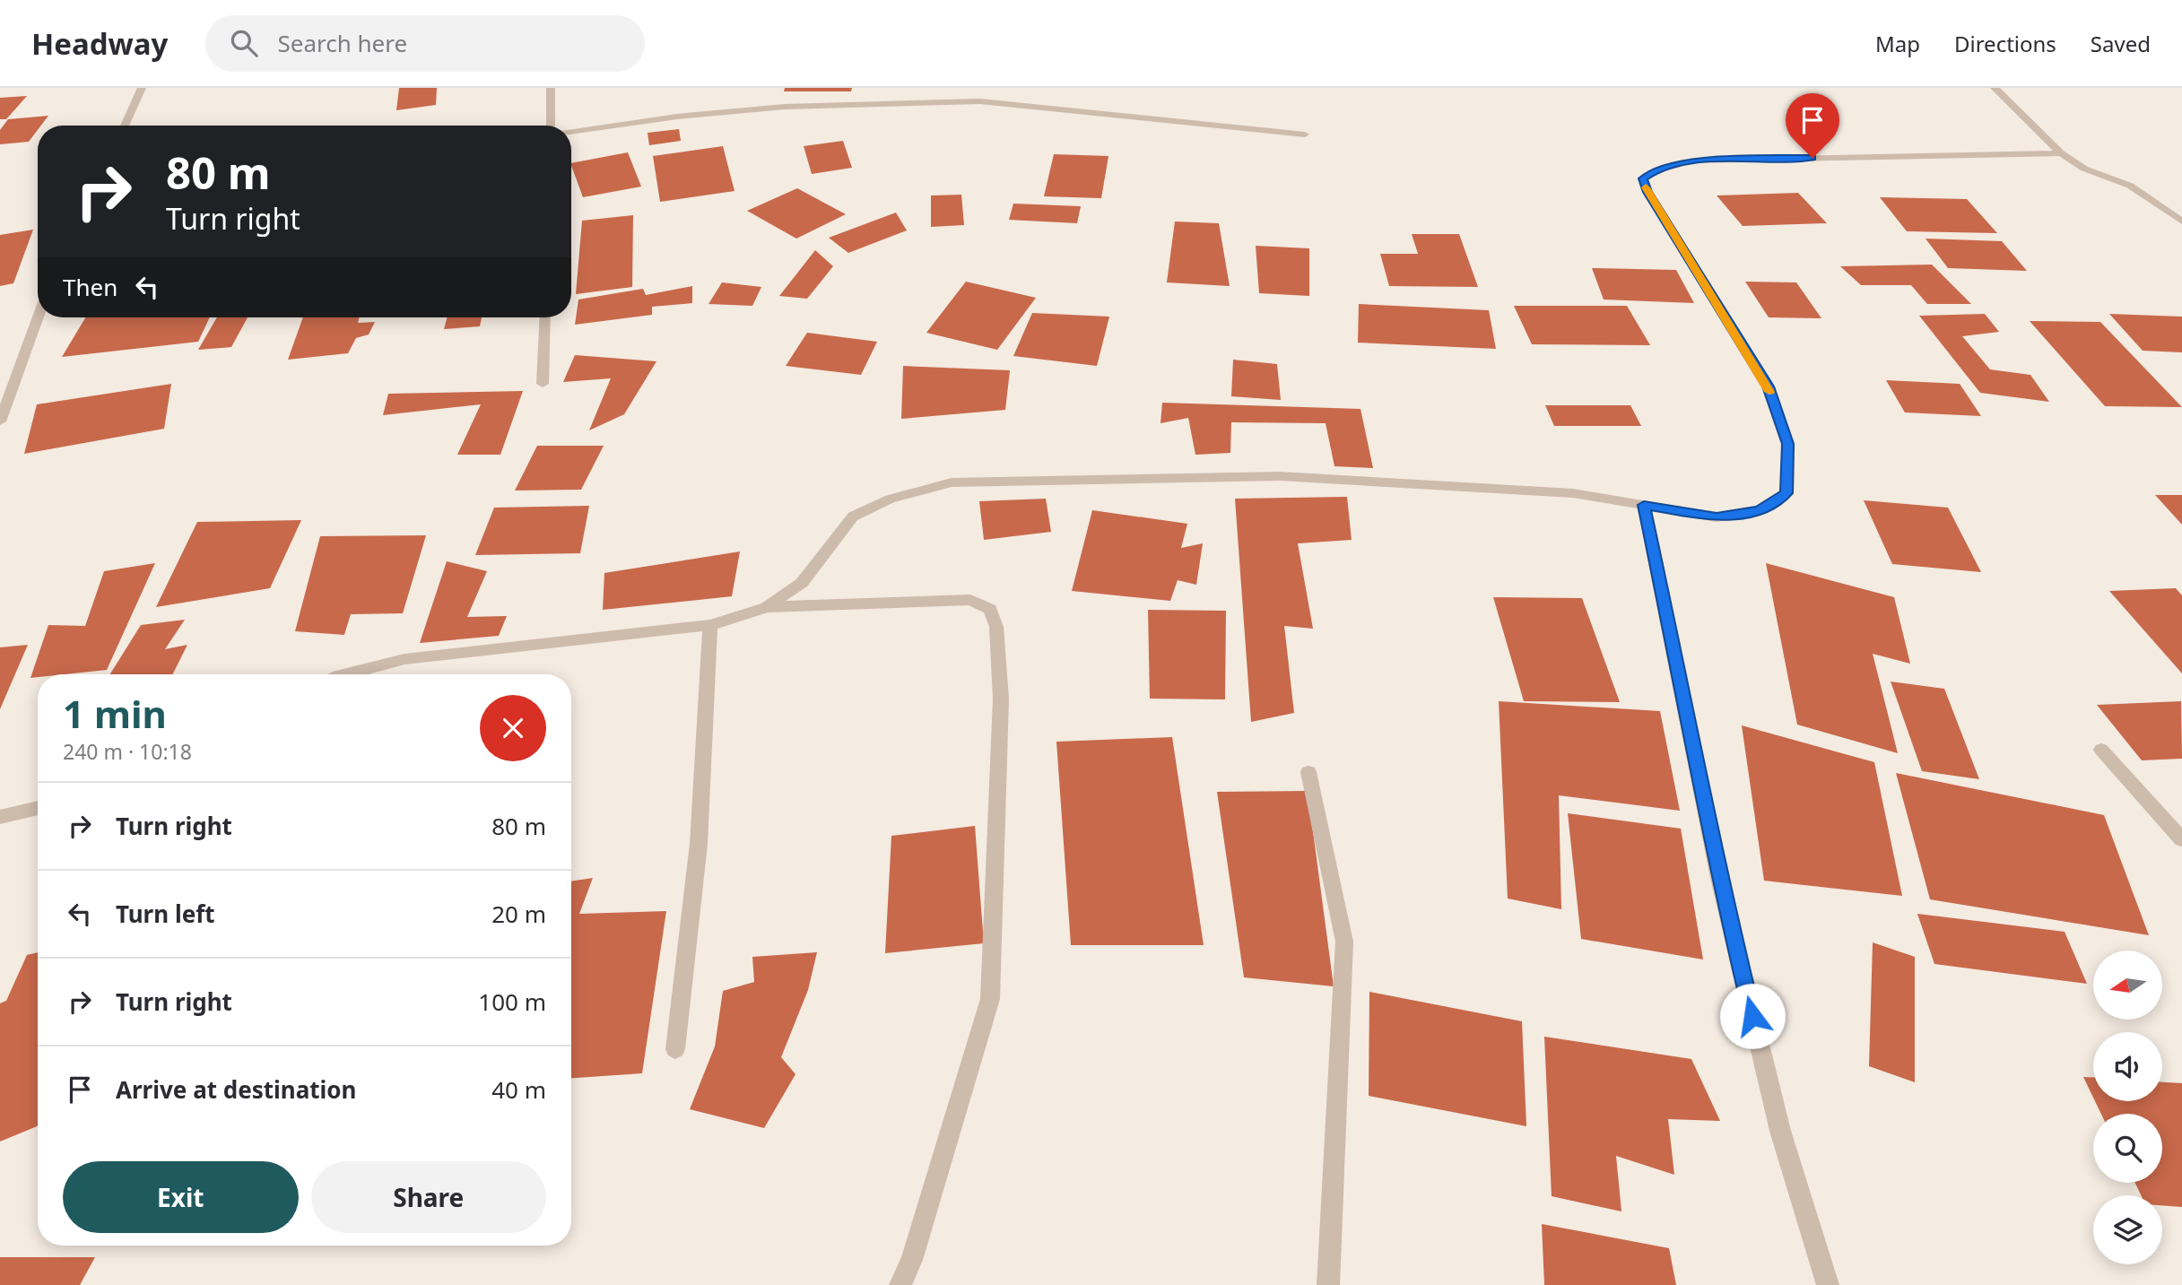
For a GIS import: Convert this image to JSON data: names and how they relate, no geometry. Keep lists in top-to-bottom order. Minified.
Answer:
{"north":"left","page":{"header":"Headway","search":"Search here","nav":["Map","Directions","Saved"],"turn":["80 m","Turn right"],"then":"Then","heading":["1 min","240 m · 10:18"],"list":[{"name":"Turn right","value":"80 m"},{"name":"Turn left","value":"20 m"},{"name":"Turn right","value":"100 m"},{"name":"Arrive at destination","value":"40 m"}],"buttons":["Exit","Share"]}}
